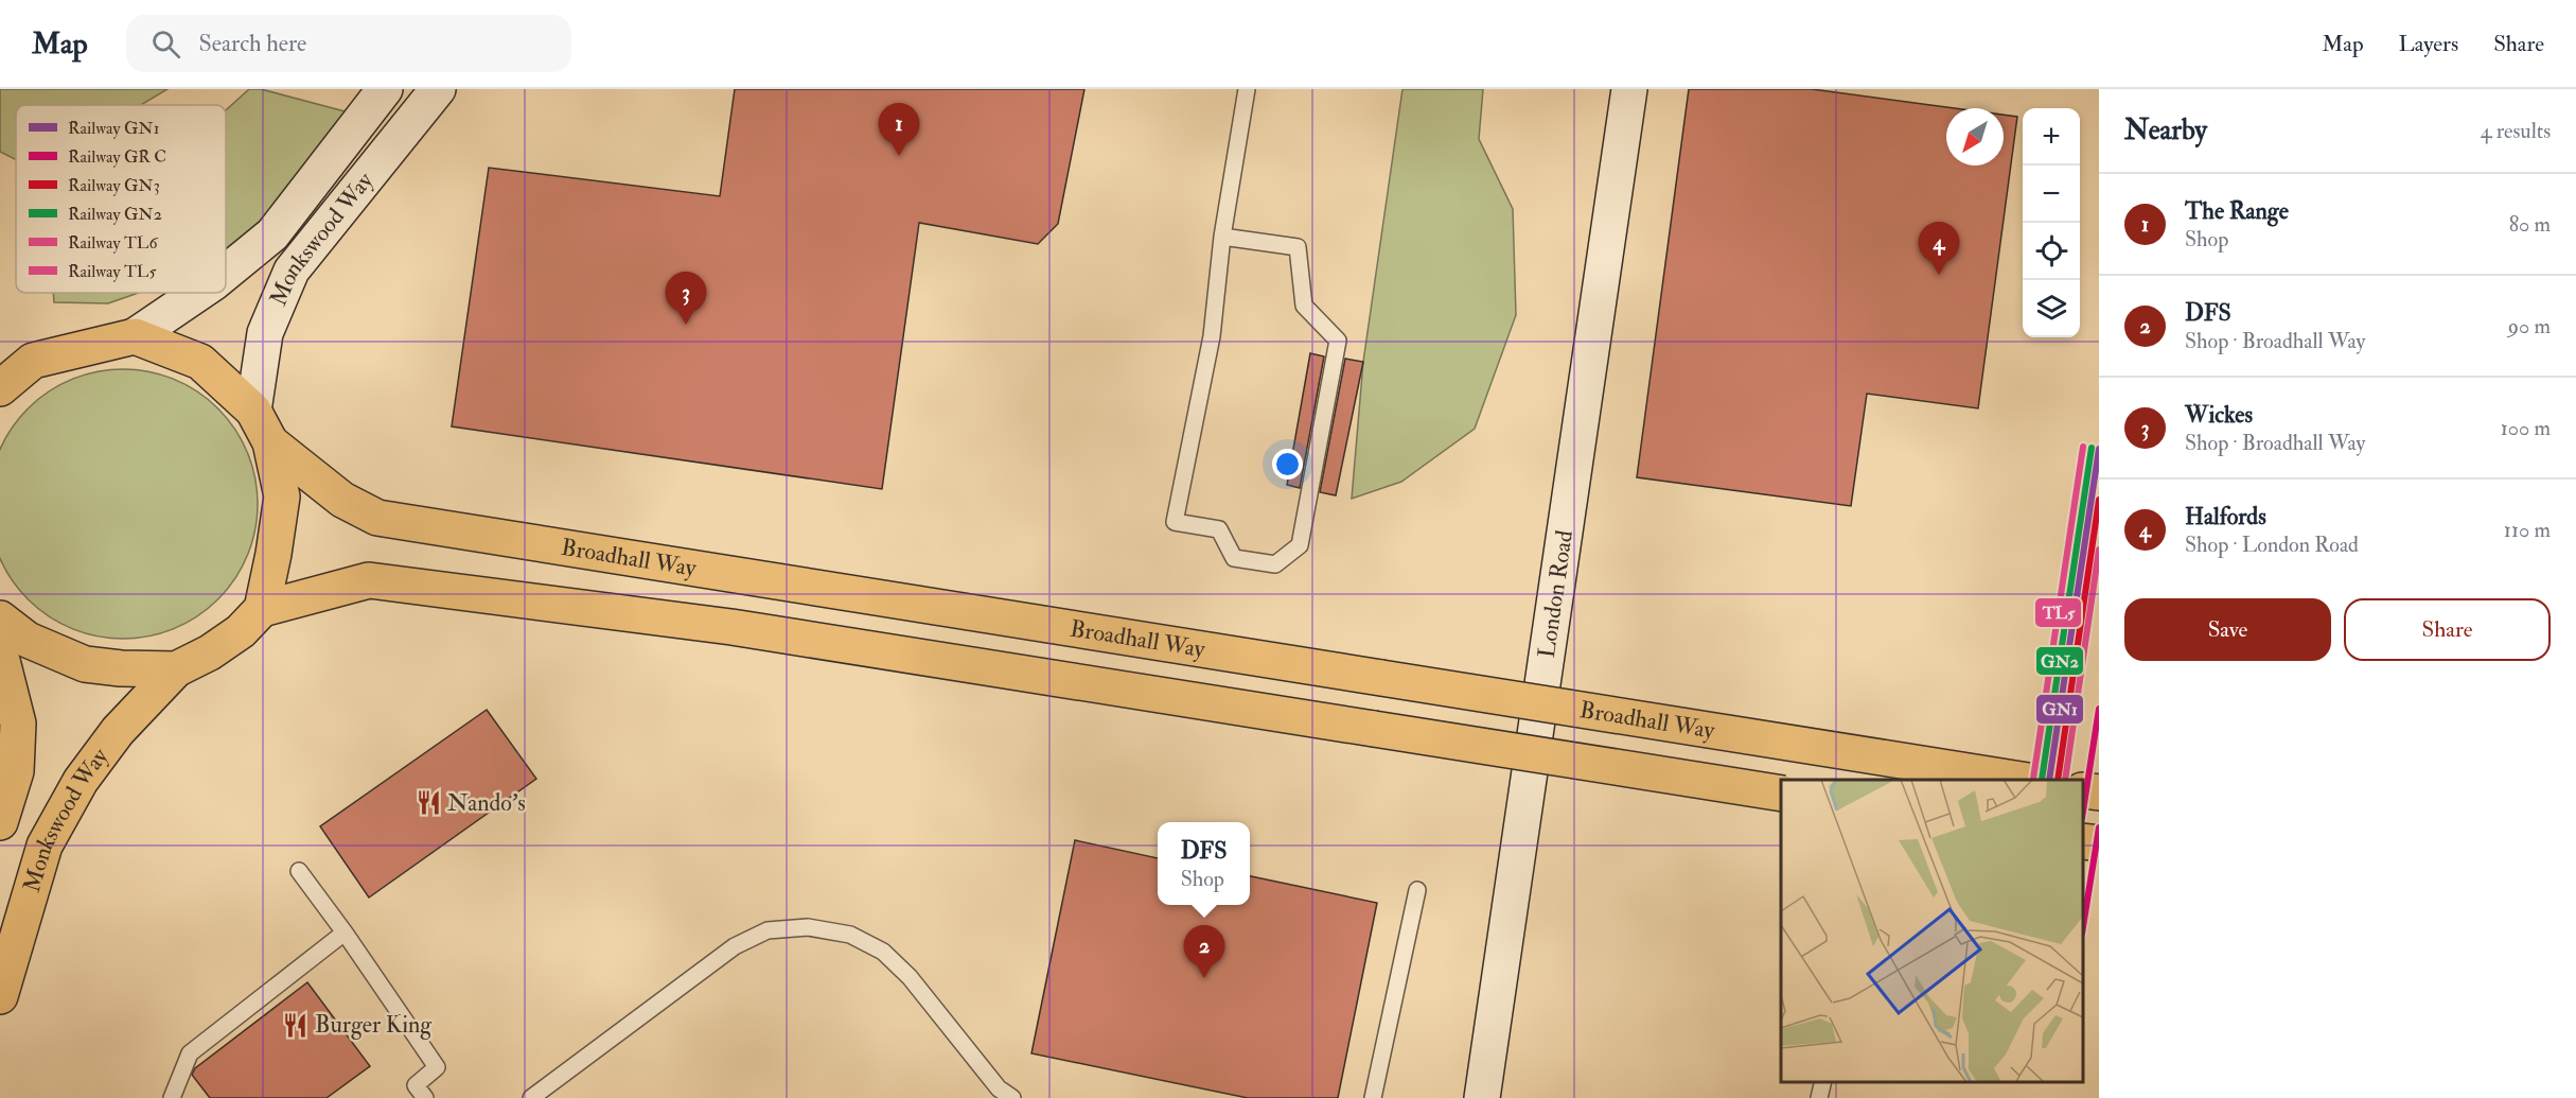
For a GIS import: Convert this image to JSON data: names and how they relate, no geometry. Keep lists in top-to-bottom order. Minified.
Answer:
{"streets":{"main road":["Monkswood Way","Broadhall Way","London Road"]},"places":{"restaurant":["Nando's","Burger King"]},"lines":["rail line TL5","rail line GN2","rail line GN1","rail line GN3","rail line TL6"],"legend":["Railway GN1","Railway GR C","Railway GN3","Railway GN2","Railway TL6","Railway TL5"],"north":"bottom left","page":{"header":"Map","search":"Search here","nav":["Map","Layers","Share"],"heading":["Nearby","4 results"],"pins":["1","4","3","2"],"map_buttons":["+","−"],"list":[{"mark":"1","name":"The Range","note":"Shop","value":"80 m"},{"mark":"2","name":"DFS","note":"Shop · Broadhall Way","value":"90 m"},{"mark":"3","name":"Wickes","note":"Shop · Broadhall Way","value":"100 m"},{"mark":"4","name":"Halfords","note":"Shop · London Road","value":"110 m"}],"buttons":["Save","Share"],"popup":["DFS","Shop"]}}
